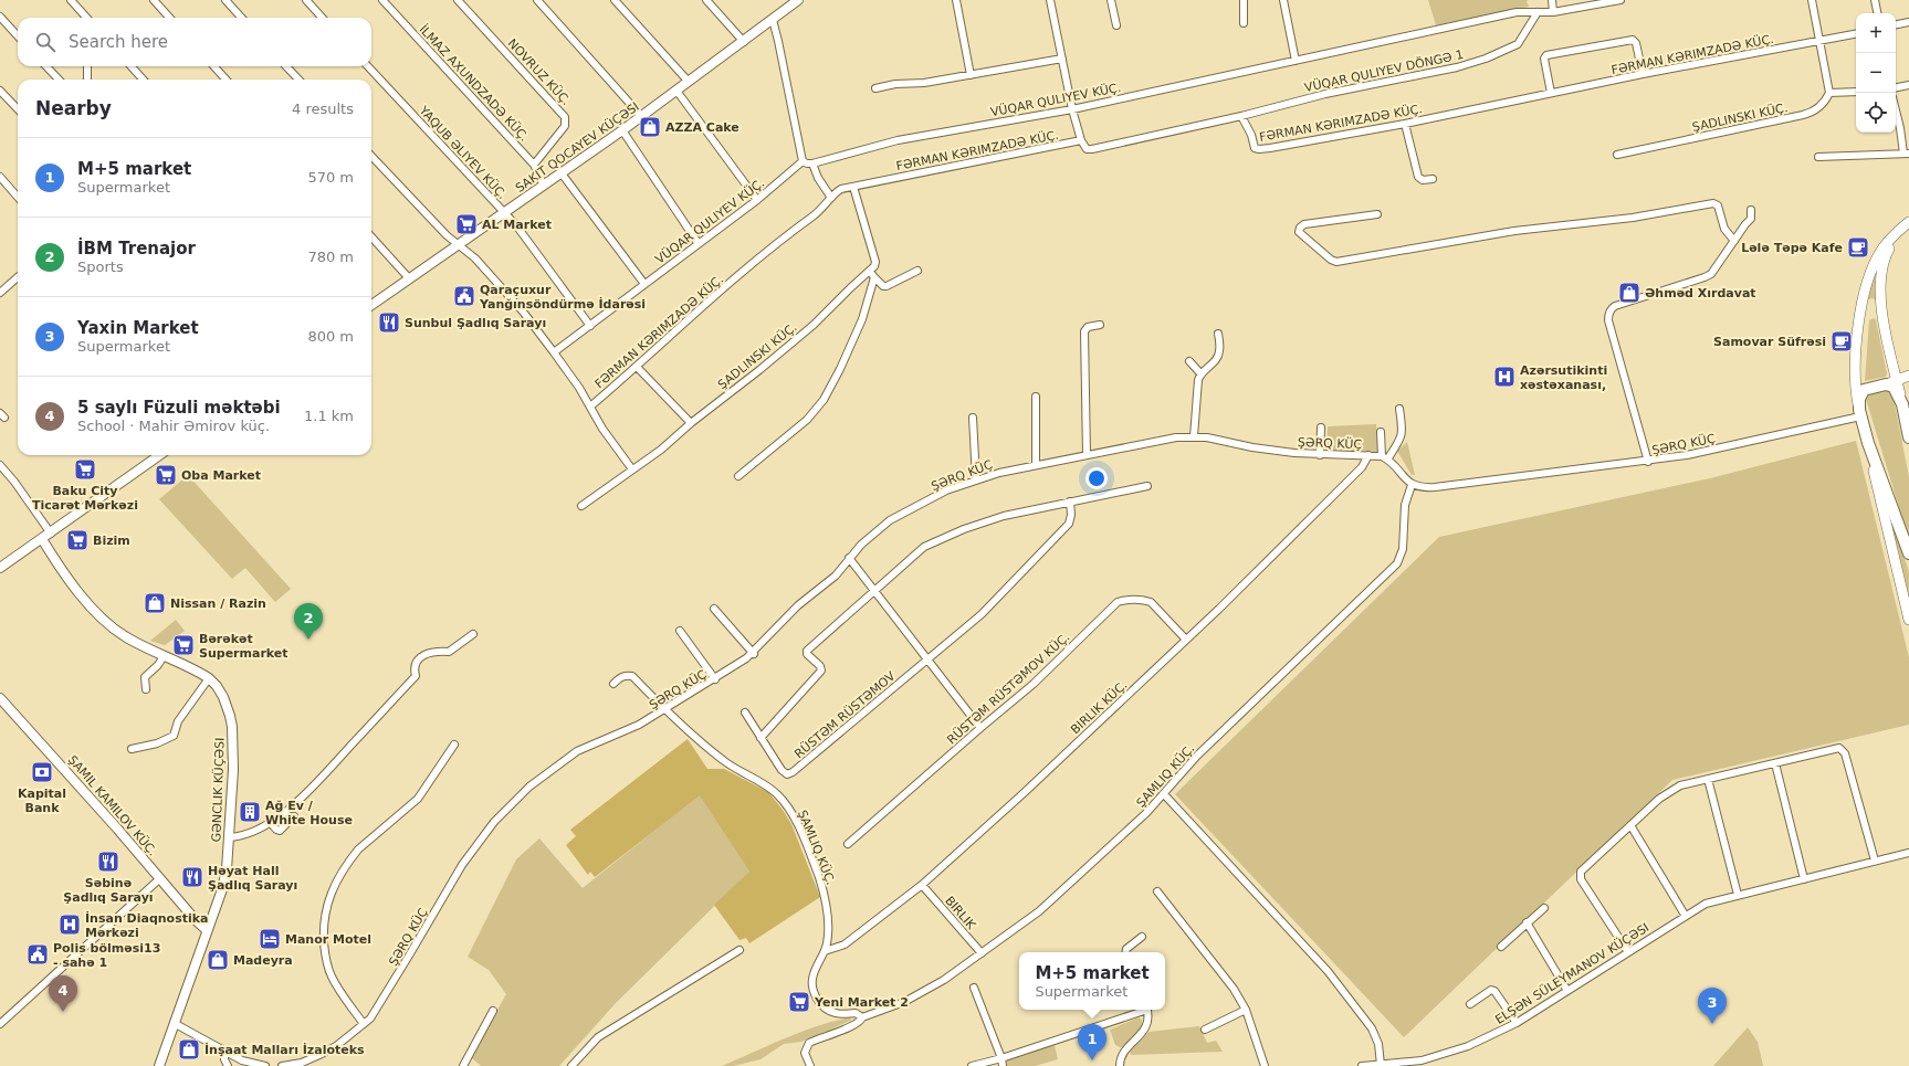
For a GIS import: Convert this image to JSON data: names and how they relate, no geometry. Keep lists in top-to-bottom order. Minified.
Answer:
{"streets":{"street":["FƏRMAN KƏRIMZADƏ KÜÇ.","VÜQAR QULIYEV DÖNGƏ 1","NOVRUZ KÜÇ.","İLMAZ AXUNDZADƏ KÜÇ.","VÜQAR QULIYEV KÜÇ.","ŞADLINSKI KÜÇ.","SAKIT QOCAYEV KÜÇƏSI","YAQUB ƏLIYEV KÜÇ.","ŞƏRQ KÜÇ","RÜSTƏM RÜSTƏMOV KÜÇ.","BIRLIK KÜÇ.","RÜSTƏM RÜSTƏMOV","GƏNCLIK KÜÇƏSI","ŞAMIL KAMILOV KÜÇ.","BIRLIK","ELŞƏN SÜLEYMANOV KÜÇƏSI"]},"crossings":[["FƏRMAN KƏRIMZADƏ KÜÇ.","VÜQAR QULIYEV DÖNGƏ 1"],["VÜQAR QULIYEV DÖNGƏ 1","VÜQAR QULIYEV KÜÇ."],["NOVRUZ KÜÇ.","İLMAZ AXUNDZADƏ KÜÇ."],["İLMAZ AXUNDZADƏ KÜÇ.","SAKIT QOCAYEV KÜÇƏSI"],["VÜQAR QULIYEV KÜÇ.","YAQUB ƏLIYEV KÜÇ."],["SAKIT QOCAYEV KÜÇƏSI","YAQUB ƏLIYEV KÜÇ."],["ŞƏRQ KÜÇ","BIRLIK KÜÇ."],["RÜSTƏM RÜSTƏMOV KÜÇ.","BIRLIK KÜÇ."],["BIRLIK KÜÇ.","BIRLIK"],["GƏNCLIK KÜÇƏSI","ŞAMIL KAMILOV KÜÇ."]],"places":{"shop":["AZZA Cake","Əhməd Xırdavat","Nissan / Razin","Madeyra","İnşaat Malları İzaloteks"],"supermarket":["AL Market","Baku City Ticarət Mərkəzi","Oba Market","Bizim","Bərəkət Supermarket","Yeni Market 2"],"cafe":["Lələ Təpə Kafe","Samovar Süfrəsi"],"public building":["Qaraçuxur Yanğınsöndürmə İdarəsi","Polis bölməsi13 - sahə 1"],"restaurant":["Sunbul Şadlıq Sarayı","Səbinə Şadlıq Sarayı","Həyat Hall Şadlıq Sarayı"],"hospital":["Azərsutikinti xəstəxanası,","İnsan Diaqnostika Mərkəzi"],"bank":["Kapital Bank"],"building":["Ağ Ev / White House"],"hotel":["Manor Motel"]},"page":{"map_buttons":["+","−"],"search":"Search here","heading":["Nearby","4 results"],"list":[{"mark":"1","name":"М+5 market","note":"Supermarket","value":"570 m"},{"mark":"2","name":"İBM Trenajor","note":"Sports","value":"780 m"},{"mark":"3","name":"Yaxin Market","note":"Supermarket","value":"800 m"},{"mark":"4","name":"5 saylı Füzuli məktəbi","note":"School · Mahir Əmirov küç.","value":"1.1 km"}],"pins":["2","4","3","1"],"popup":["М+5 market","Supermarket"]}}
